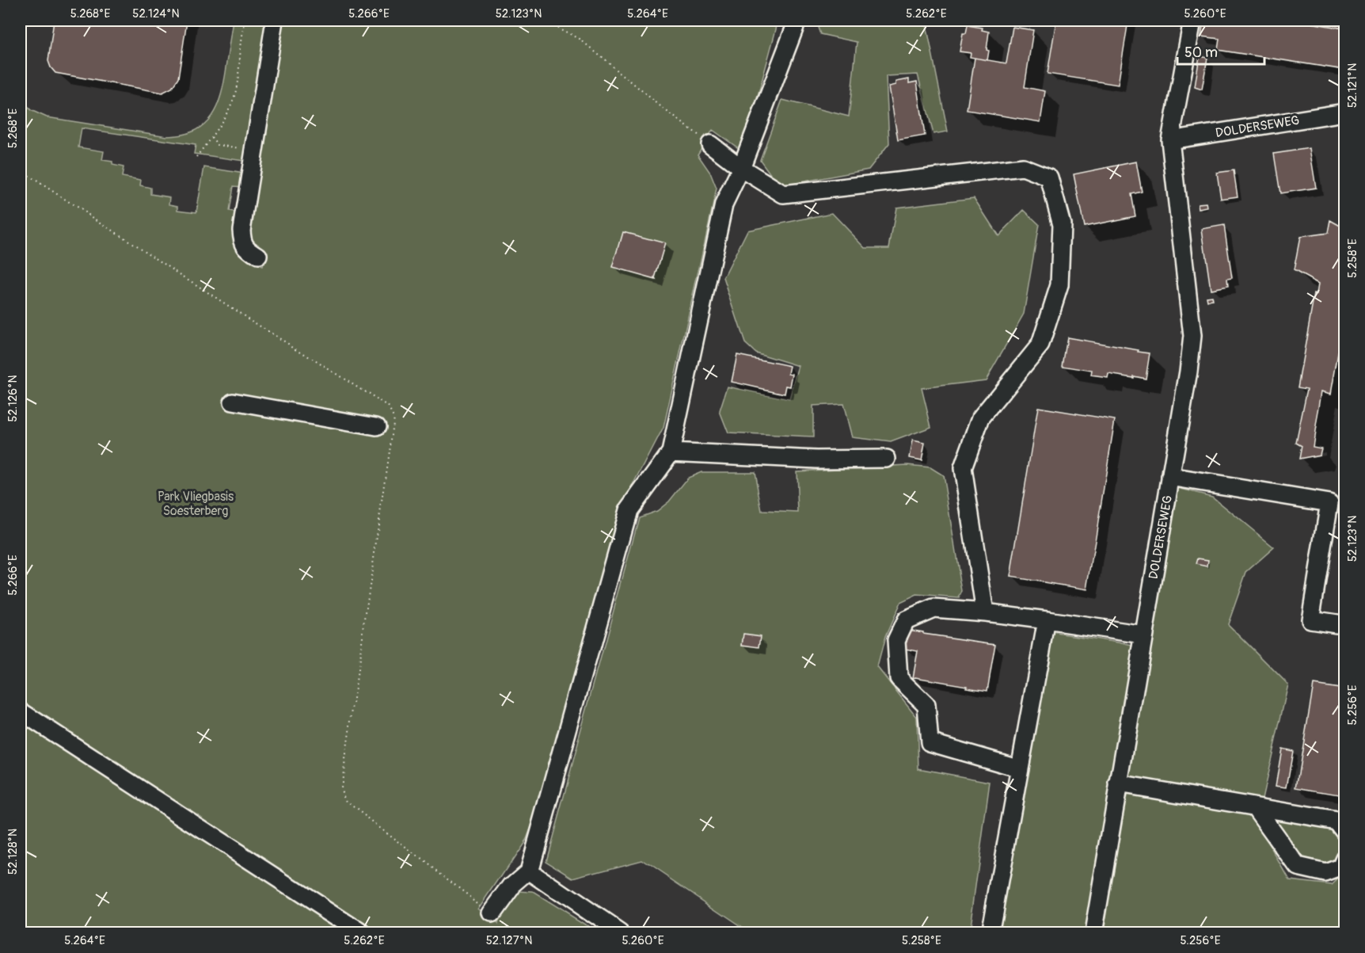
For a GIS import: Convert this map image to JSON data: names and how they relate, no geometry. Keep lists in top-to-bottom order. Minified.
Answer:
{"streets":{"lane":["DOLDERSEWEG"]},"parks":["Park Vliegbasis Soesterberg"],"scale_bar":"50 m","coordinates":["5.268°E","52.124°N","5.266°E","52.123°N","5.264°E","5.262°E","5.260°E","52.121°N","5.258°E","52.126°N","5.256°E","52.128°N","52.127°N"]}
